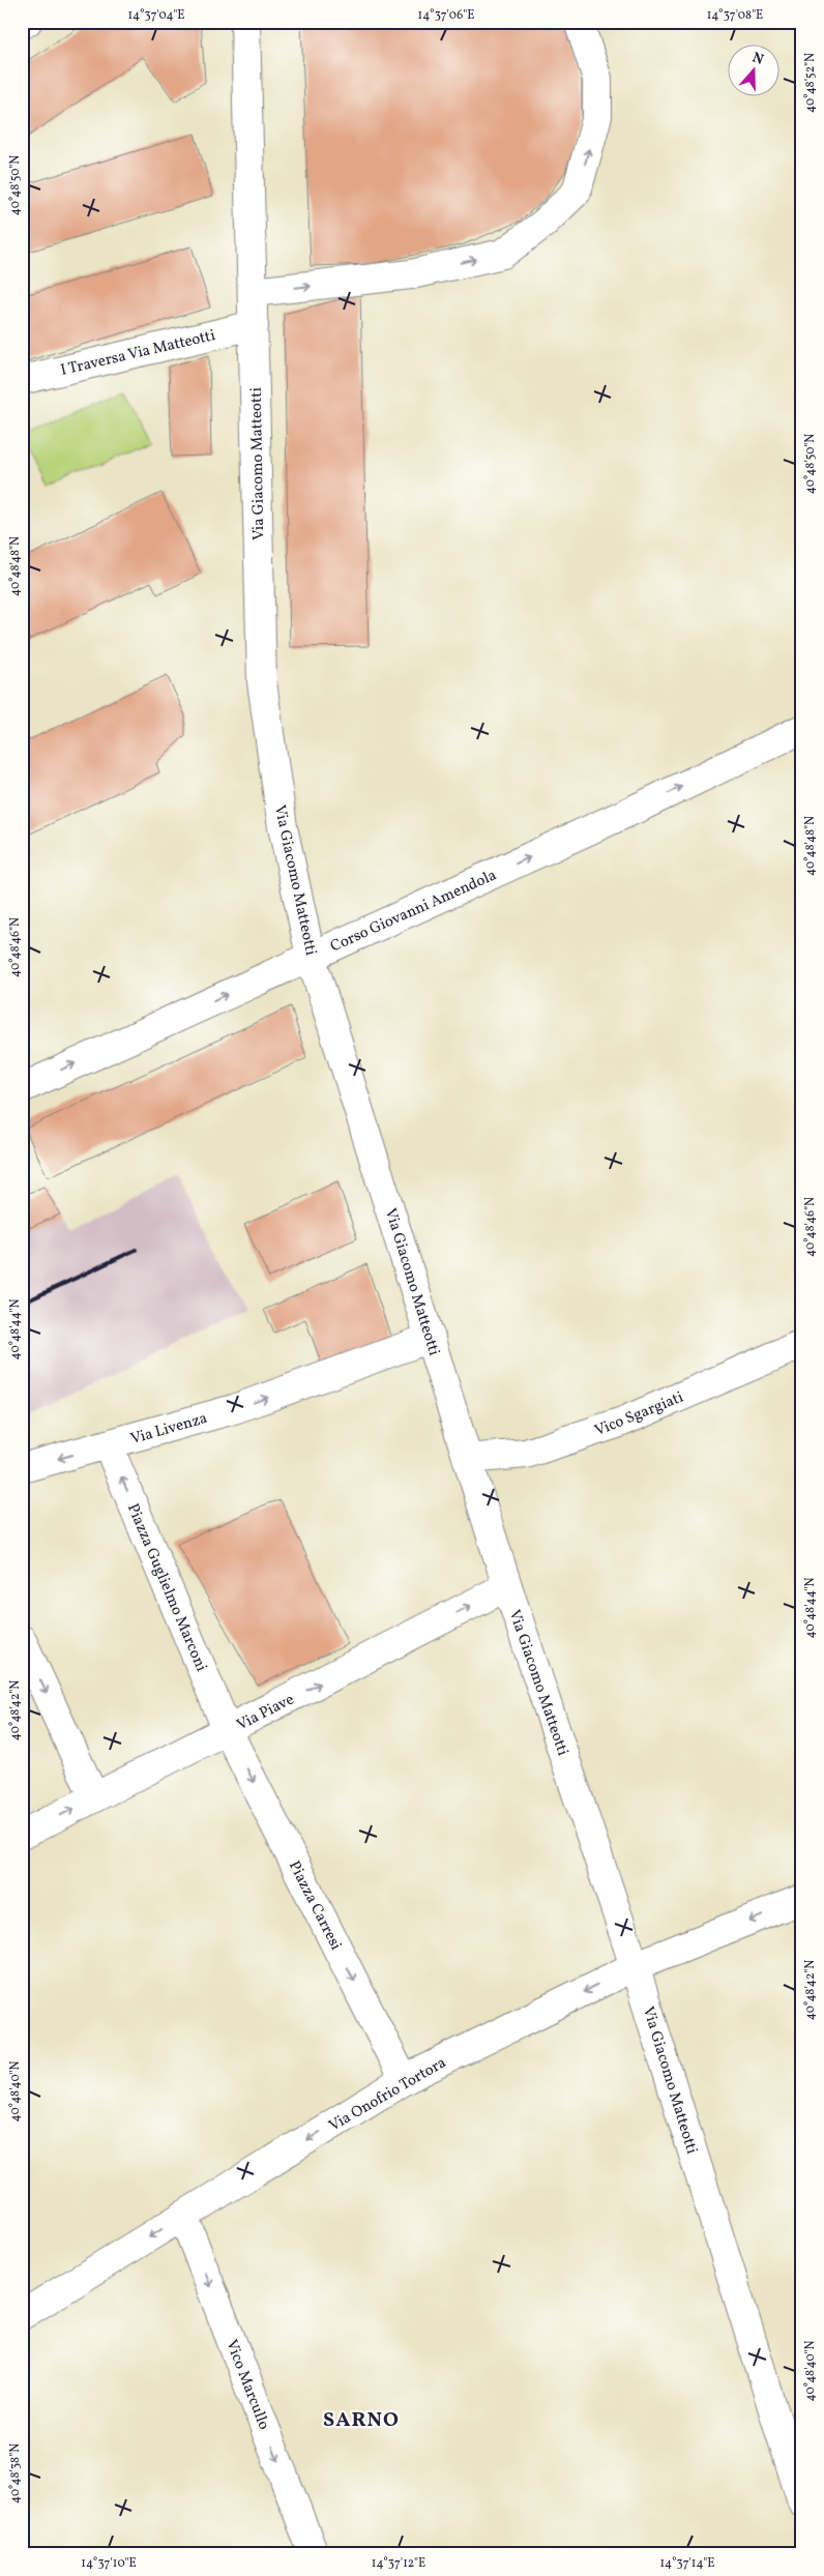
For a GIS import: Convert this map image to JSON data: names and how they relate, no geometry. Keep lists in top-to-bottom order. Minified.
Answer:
{"streets":{"street":["I Traversa Via Matteotti","Via Giacomo Matteotti","Corso Giovanni Amendola","Vico Sgargiati","Via Livenza","Piazza Guglielmo Marconi","Via Piave","Piazza Carresi","Via Onofrio Tortora","Vico Marcullo"]},"crossings":[["I Traversa Via Matteotti","Via Giacomo Matteotti"],["Via Giacomo Matteotti","Corso Giovanni Amendola"],["Via Giacomo Matteotti","Vico Sgargiati"],["Via Giacomo Matteotti","Via Livenza"],["Via Giacomo Matteotti","Via Piave"],["Via Giacomo Matteotti","Via Onofrio Tortora"],["Via Livenza","Piazza Guglielmo Marconi"],["Piazza Guglielmo Marconi","Via Piave"],["Piazza Guglielmo Marconi","Piazza Carresi"],["Via Piave","Piazza Carresi"],["Piazza Carresi","Via Onofrio Tortora"],["Via Onofrio Tortora","Vico Marcullo"]],"one_way":["Corso Giovanni Amendola","Via Piave","Piazza Carresi","Via Onofrio Tortora","Vico Marcullo"],"districts":["SARNO"],"north":"top","coordinates":["14°37'04\"E","14°37'06\"E","14°37'08\"E","40°48'52\"N","40°48'50\"N","40°48'48\"N","40°48'46\"N","40°48'44\"N","40°48'42\"N","40°48'40\"N","40°48'38\"N","14°37'10\"E","14°37'12\"E","14°37'14\"E"]}
